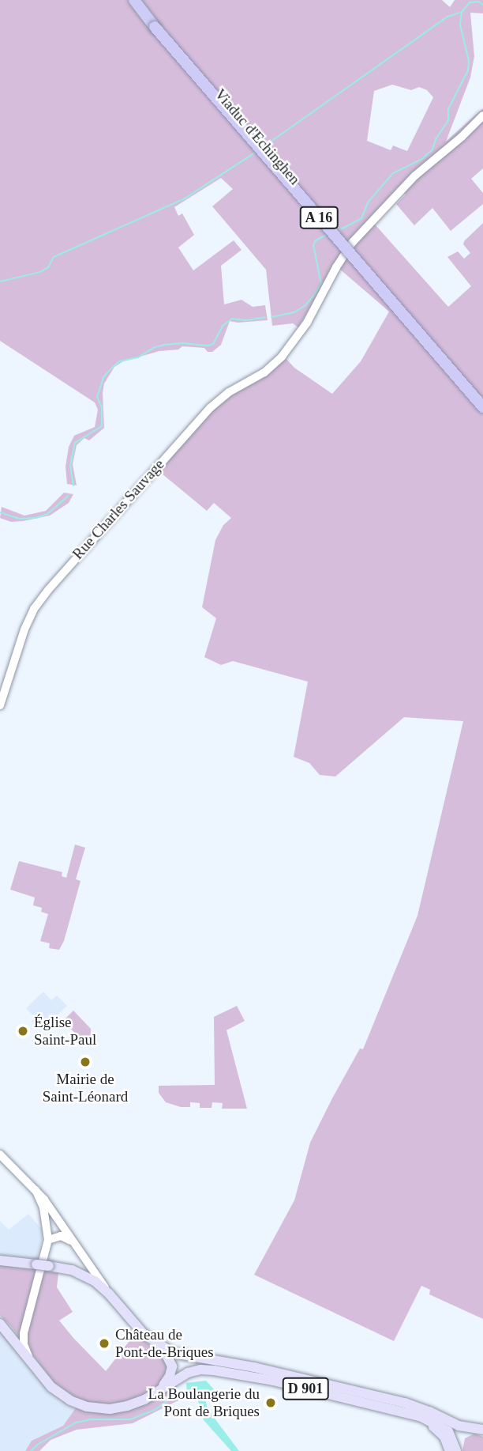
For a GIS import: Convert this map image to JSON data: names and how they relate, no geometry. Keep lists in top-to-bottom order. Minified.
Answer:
{"streets":{"highway":["Viaduc d'Echinghen","A 16"],"main road":["D 901"],"street":["Rue Charles Sauvage"]},"places":["Église Saint-Paul","Mairie de Saint-Léonard","Château de Pont-de-Briques","La Boulangerie du Pont de Briques"]}
